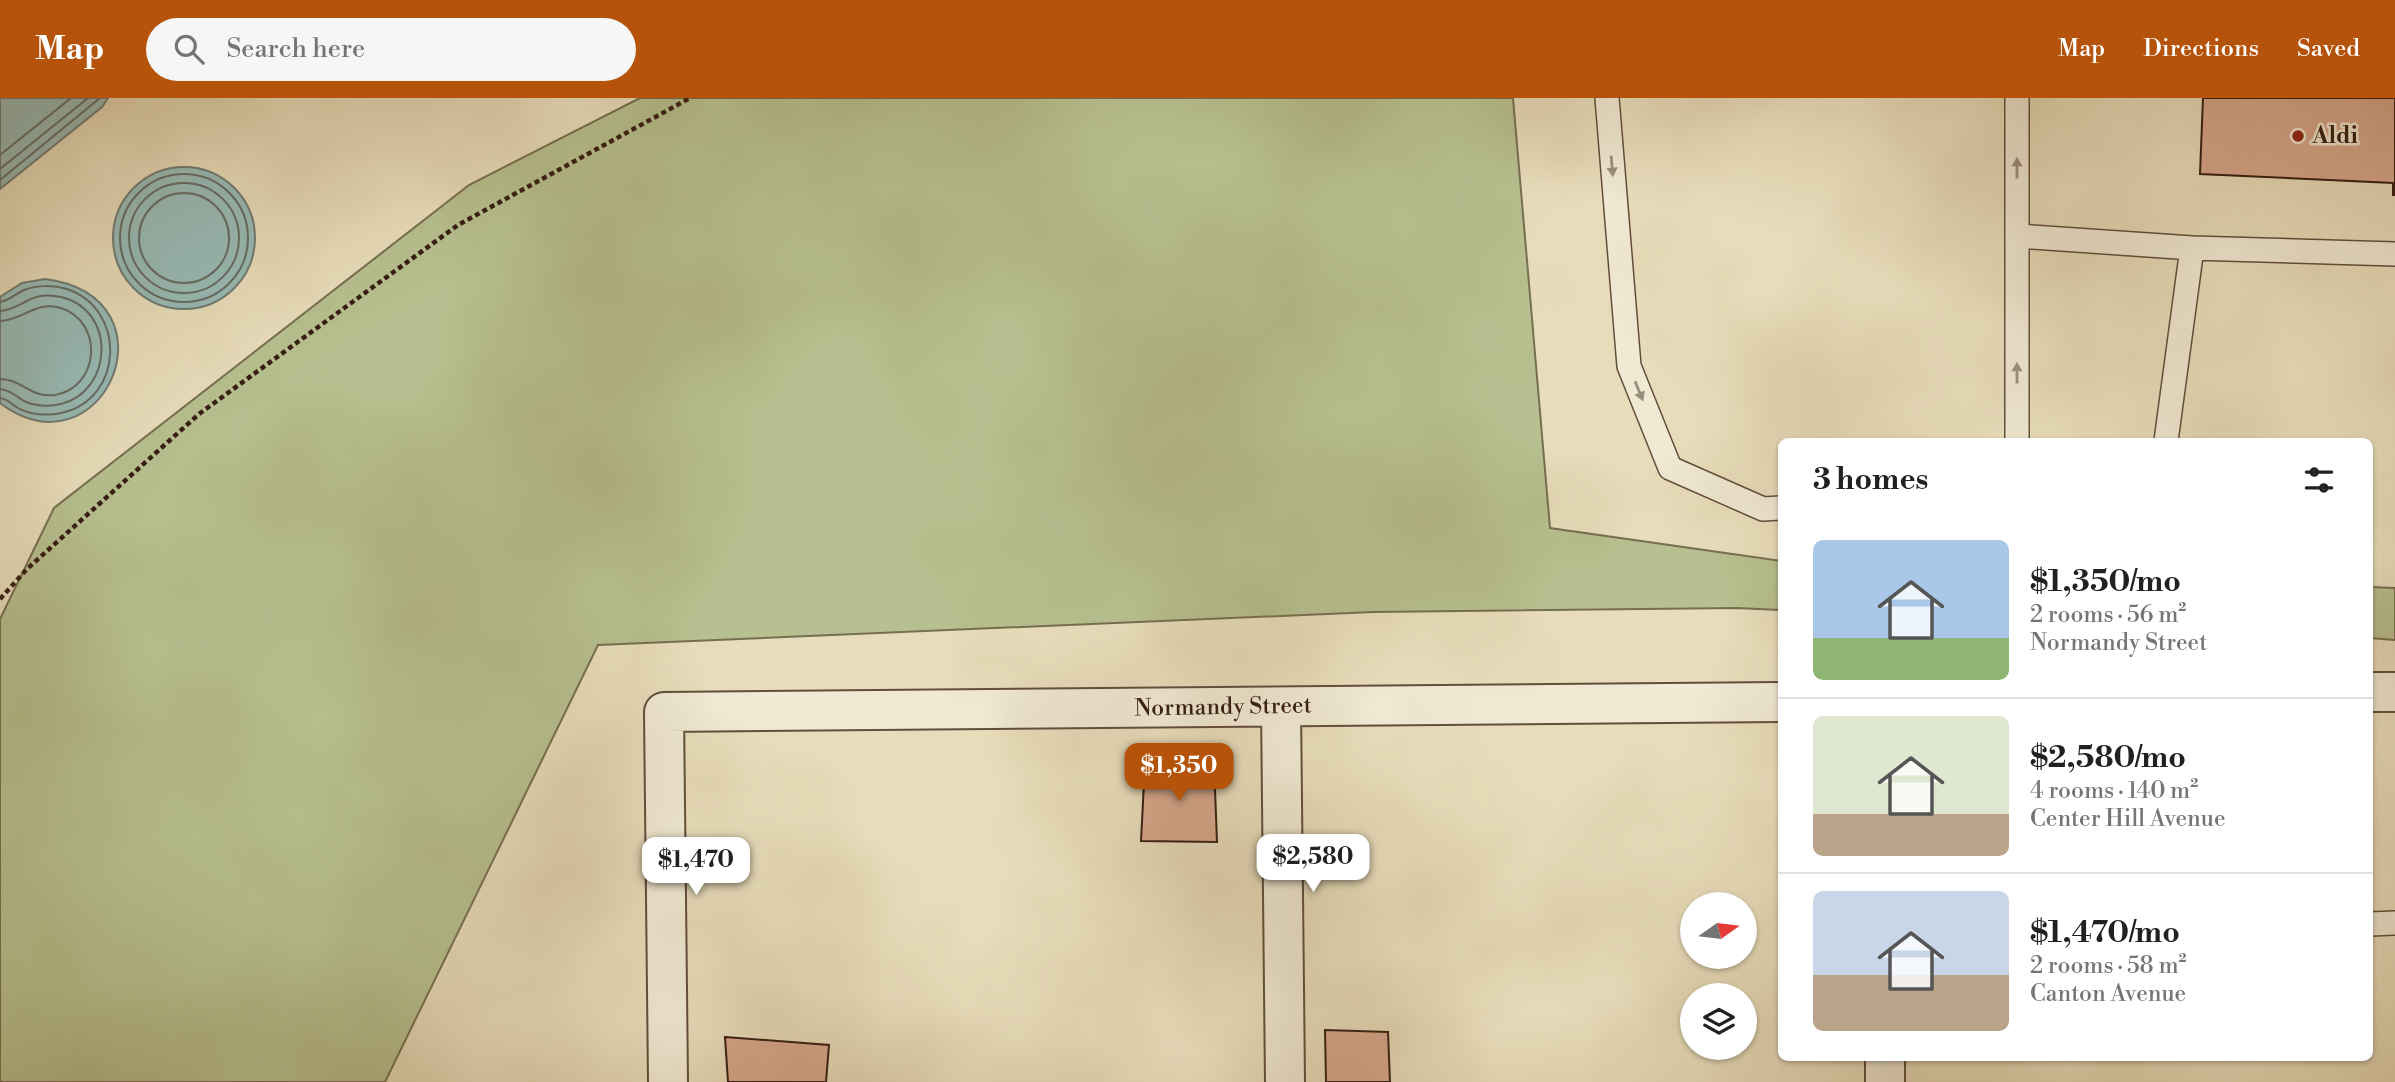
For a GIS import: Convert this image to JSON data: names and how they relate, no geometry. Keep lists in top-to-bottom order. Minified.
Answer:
{"streets":{"street":["Normandy Street"]},"places":["Aldi"],"north":"right","page":{"header":"Map","search":"Search here","nav":["Map","Directions","Saved"],"heading":"3 homes","list":[{"name":"$1,350/mo","note":"2 rooms · 56 m² · Normandy Street"},{"name":"$2,580/mo","note":"4 rooms · 140 m² · Center Hill Avenue"},{"name":"$1,470/mo","note":"2 rooms · 58 m² · Canton Avenue"}],"price":["$1,350","$2,580","$1,470"]}}
